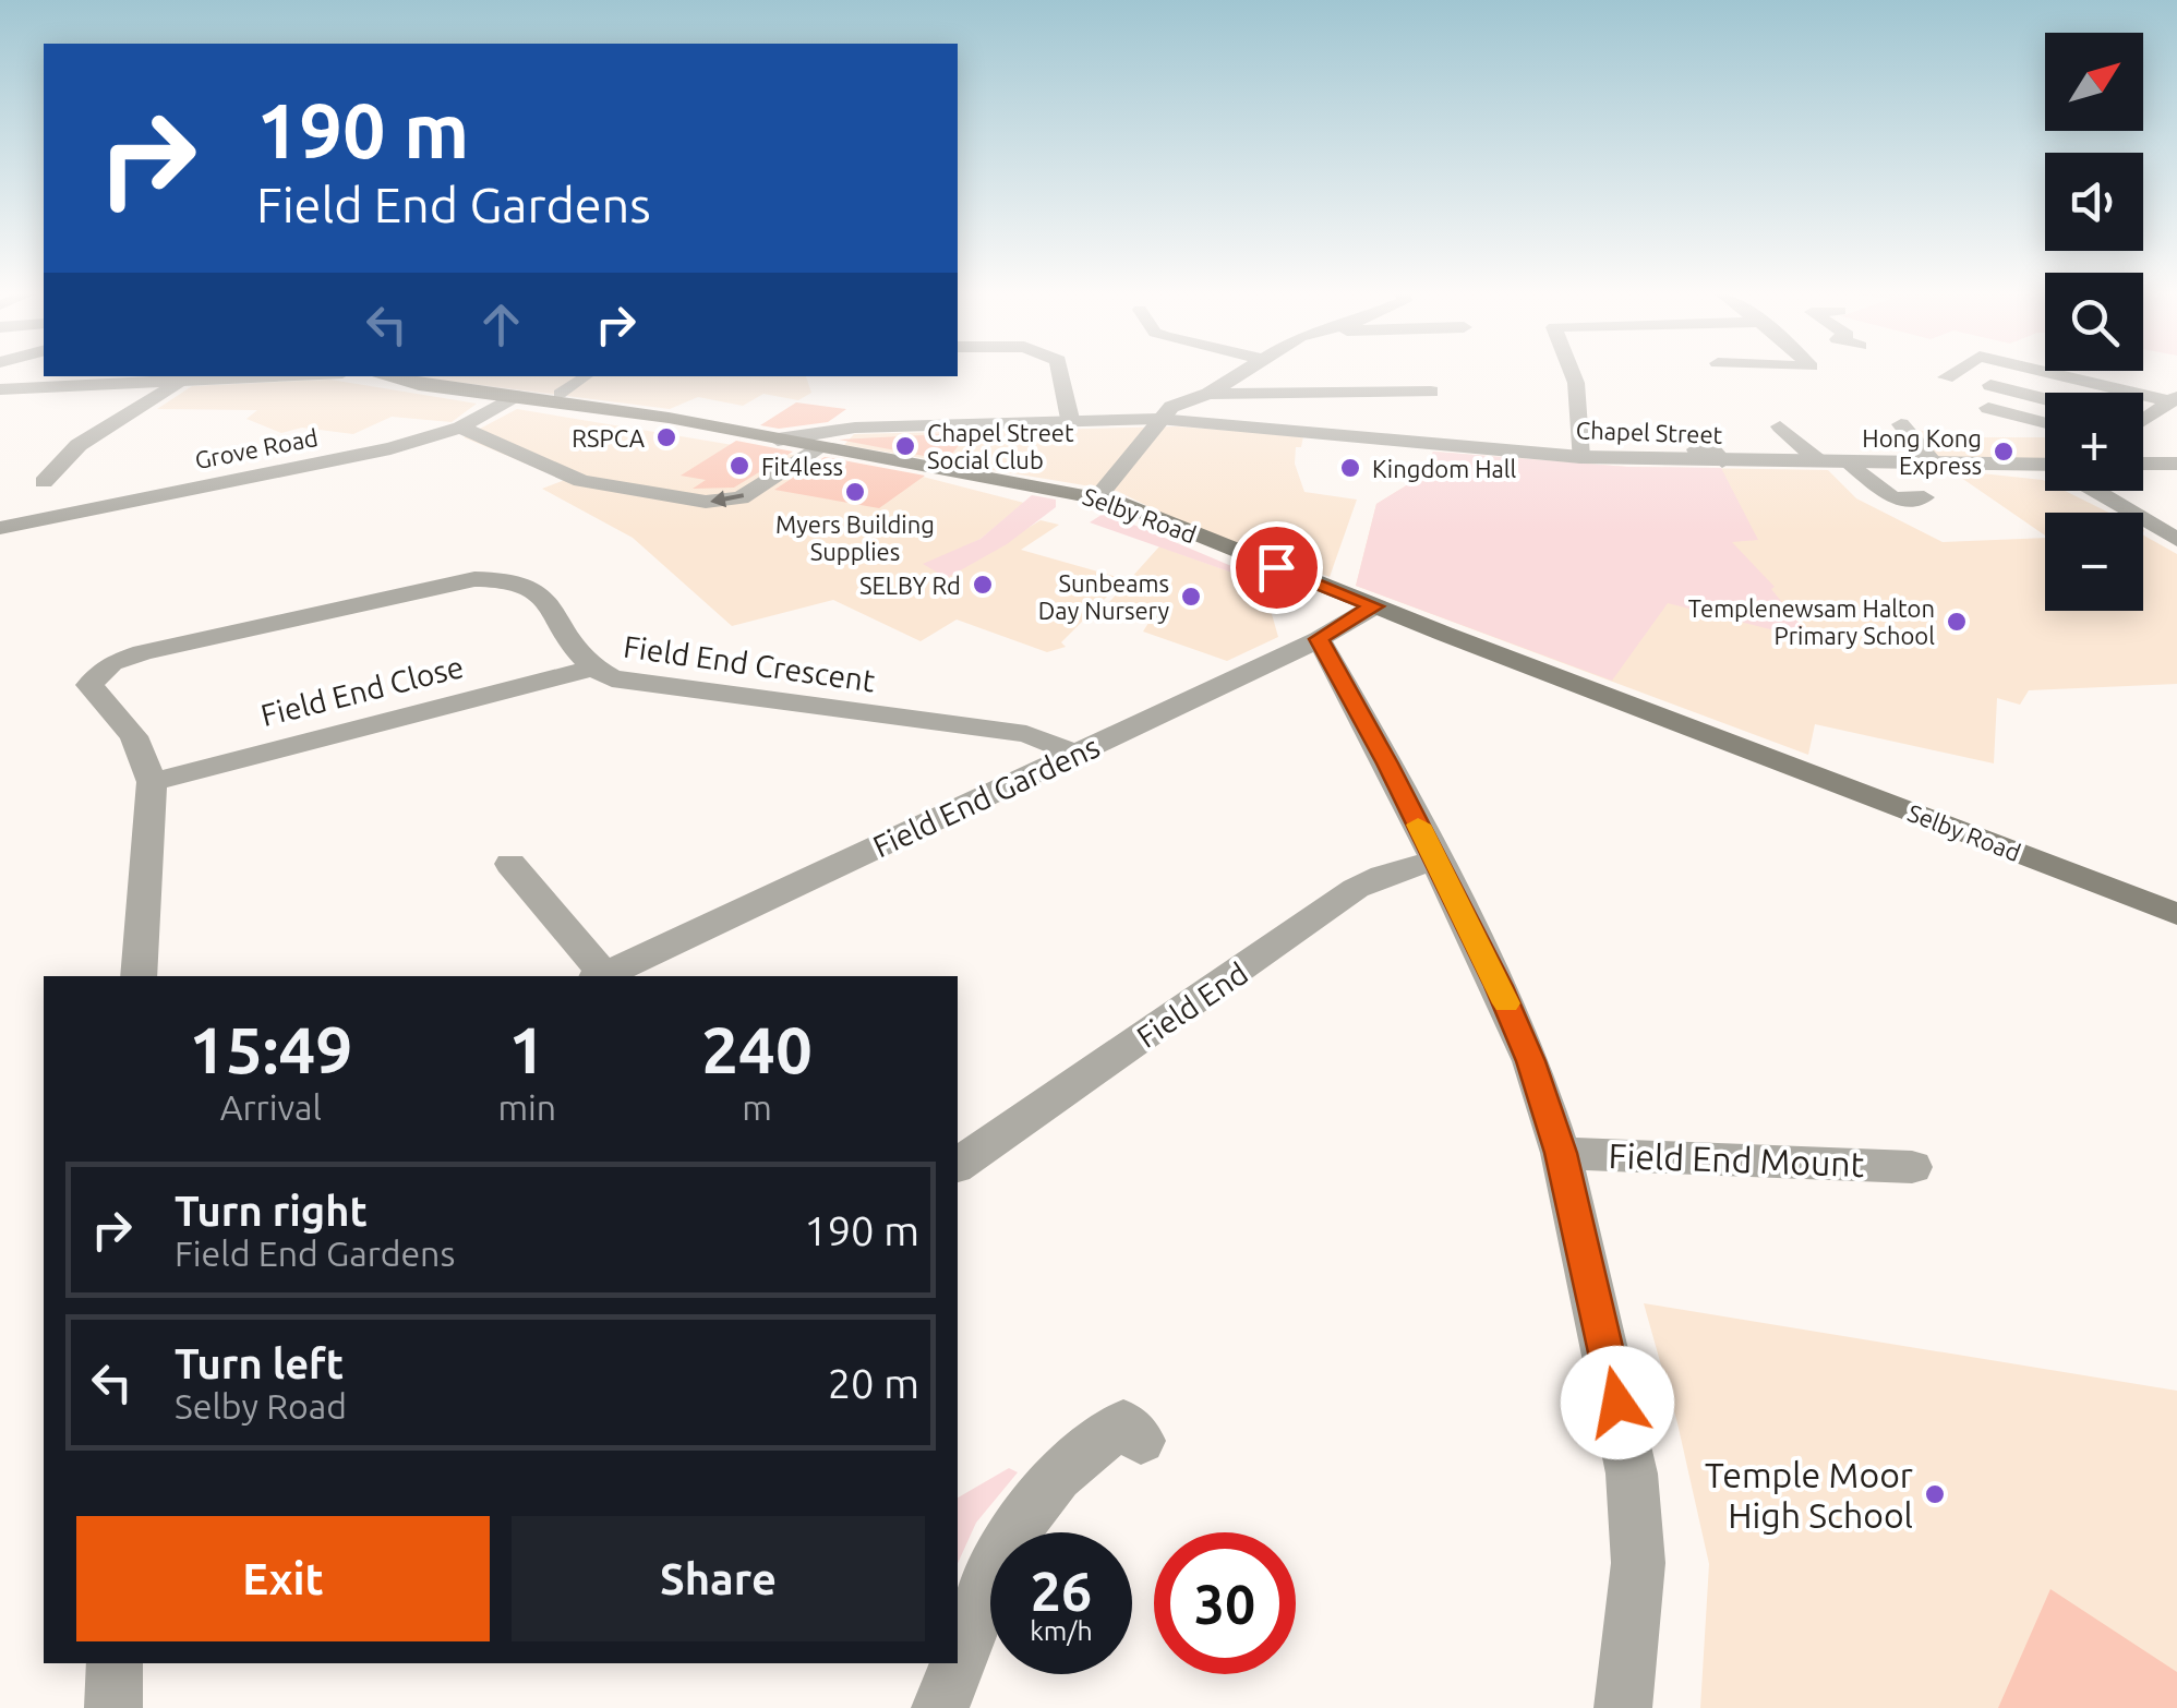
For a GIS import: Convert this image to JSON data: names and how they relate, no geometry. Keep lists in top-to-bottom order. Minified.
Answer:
{"streets":{"main road":["Selby Road"],"street":["Chapel Street","Grove Road","Field End Crescent","Field End Close","Field End Gardens","Field End","Field End Mount"]},"crossings":[["Chapel Street","Selby Road"],["Grove Road","Selby Road"],["Selby Road","Field End Gardens"],["Field End Crescent","Field End Close"],["Field End Crescent","Field End Gardens"]],"places":["RSPCA","Chapel Street Social Club","Hong Kong Express","Fit4less","Kingdom Hall","Myers Building Supplies","SELBY Rd","Sunbeams Day Nursery","Templenewsam Halton Primary School","Temple Moor High School"],"north":"top right","page":{"map_buttons":["+","−"],"turn":["190 m","Field End Gardens"],"eta":["15:49","Arrival","1","min","240","m"],"list":[{"name":"Turn right","note":"Field End Gardens","value":"190 m"},{"name":"Turn left","note":"Selby Road","value":"20 m"}],"buttons":["Exit","Share"],"speed":"26 km/h","limit":"30"}}
